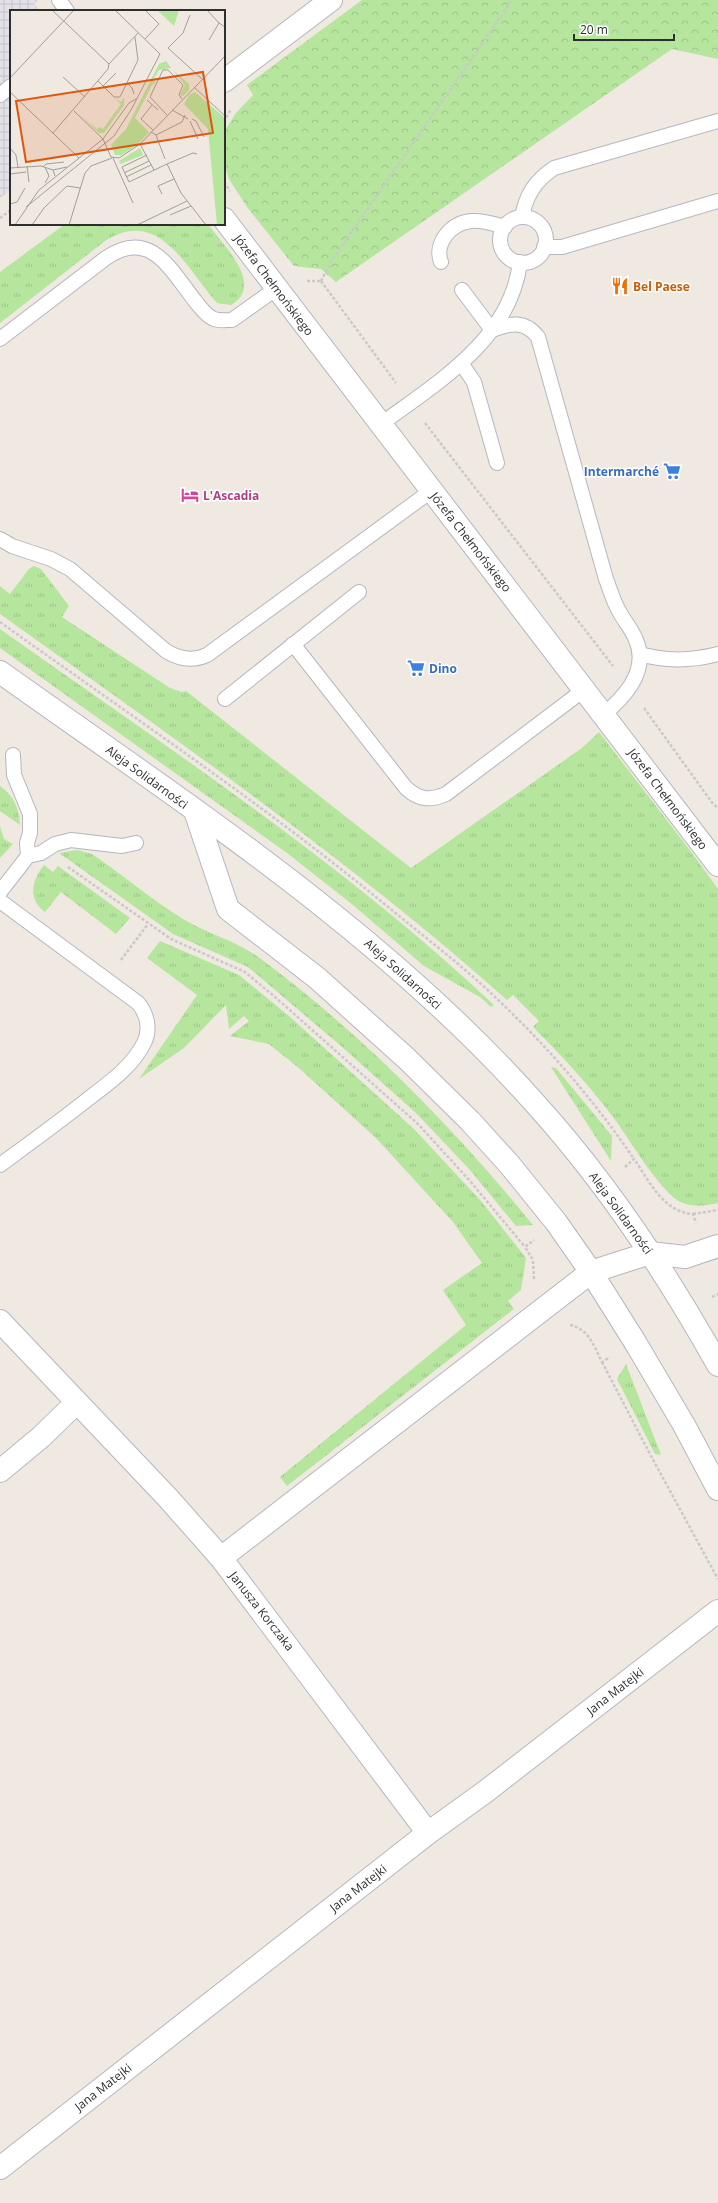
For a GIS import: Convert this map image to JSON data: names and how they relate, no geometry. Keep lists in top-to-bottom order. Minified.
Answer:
{"streets":{"street":["Józefa Chełmońskiego","Aleja Solidarności","Janusza Korczaka","Jana Matejki"]},"crossings":[["Janusza Korczaka","Jana Matejki"]],"places":{"restaurant":["Bel Paese"],"supermarket":["Intermarché","Dino"],"hotel":["L'Ascadia"]},"scale_bar":"20 m"}
